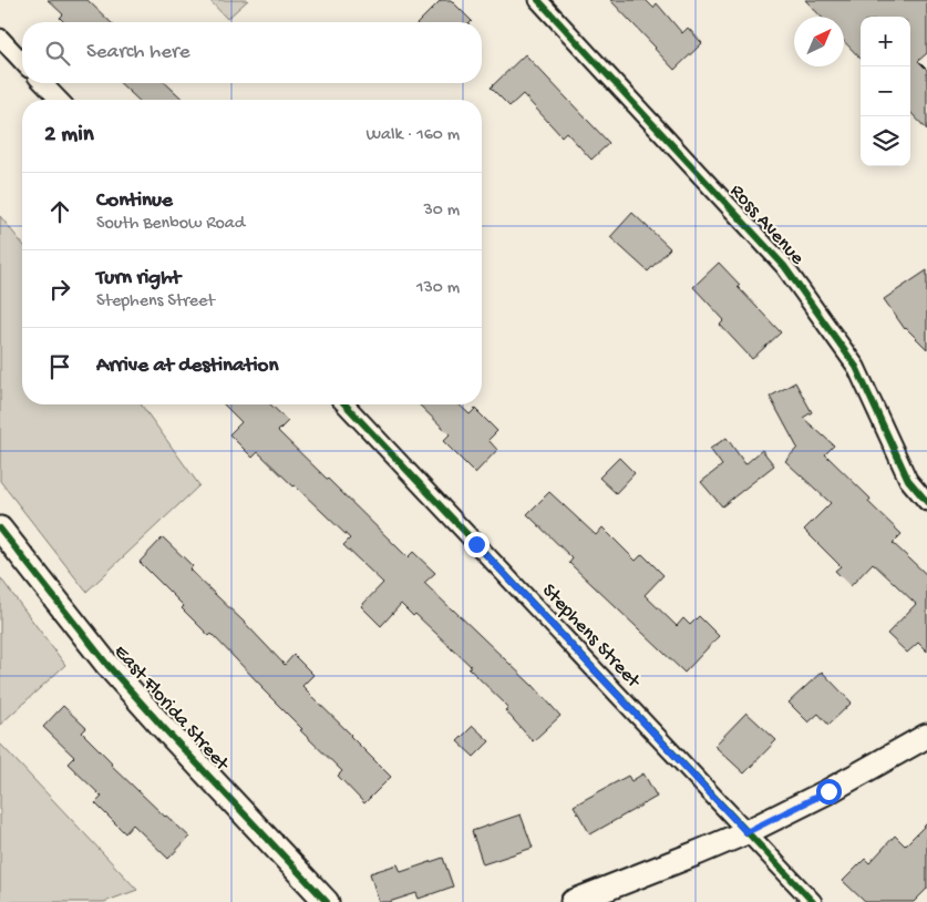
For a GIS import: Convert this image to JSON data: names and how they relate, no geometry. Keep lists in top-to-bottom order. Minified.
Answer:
{"streets":{"main road":["East Florida Street"],"street":["Ross Avenue","Stephens Street"]},"north":"top right","page":{"map_buttons":["+","−"],"search":"Search here","heading":["2 min","Walk · 160 m"],"list":[["Continue","South Benbow Road","30 m"],["Turn right","Stephens Street","130 m"],"Arrive at destination"]}}
